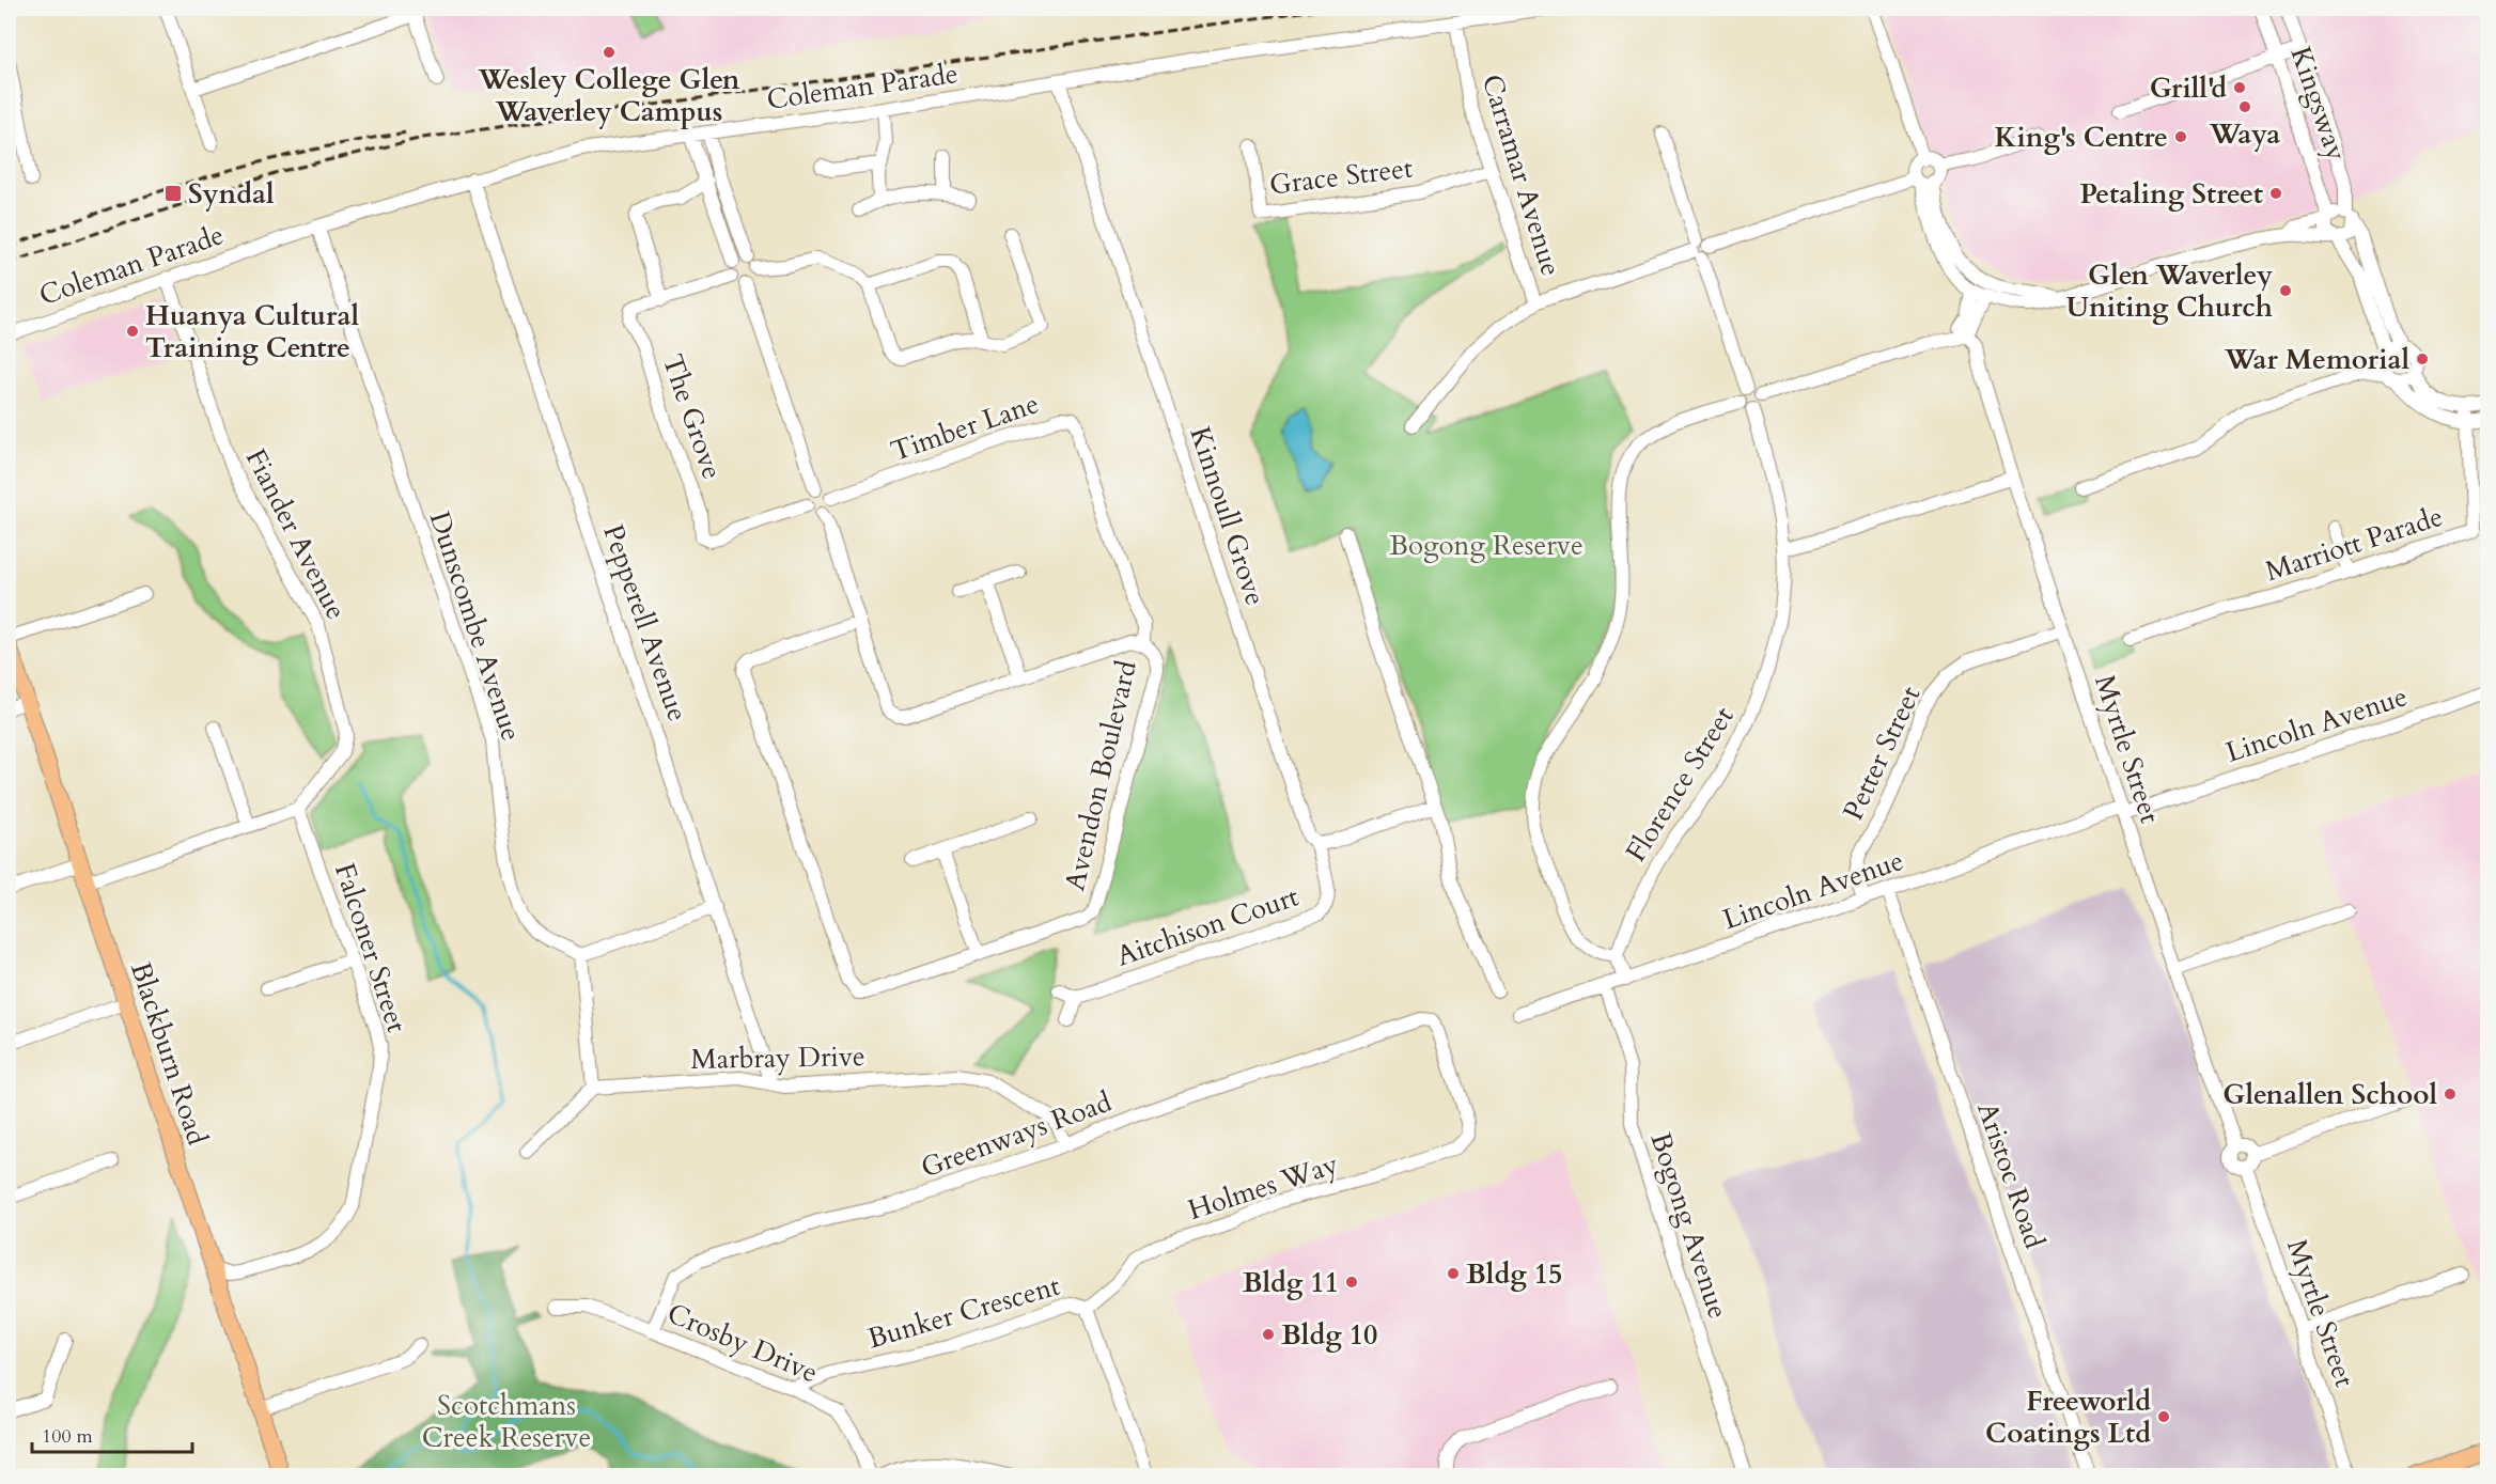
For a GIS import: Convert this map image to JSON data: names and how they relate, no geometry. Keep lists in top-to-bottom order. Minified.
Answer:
{"streets":{"main road":["Blackburn Road"],"street":["Coleman Parade","Kingsway","Carramar Avenue","Grace Street","The Grove","Timber Lane","Kinnoull Grove","Fiander Avenue","Marriott Parade","Pepperell Avenue","Dunscombe Avenue","Lincoln Avenue","Myrtle Street","Petter Street","Avendon Boulevard","Florence Street","Aitchison Court","Falconer Street","Marbray Drive","Greenways Road","Aristoc Road","Holmes Way","Bogong Avenue","Bunker Crescent","Crosby Drive"]},"crossings":[["Coleman Parade","Carramar Avenue"],["Coleman Parade","Kinnoull Grove"],["Coleman Parade","Fiander Avenue"],["Coleman Parade","Pepperell Avenue"],["Coleman Parade","Dunscombe Avenue"],["Carramar Avenue","Grace Street"],["The Grove","Timber Lane"],["The Grove","Avendon Boulevard"],["Timber Lane","Avendon Boulevard"],["Kinnoull Grove","Aitchison Court"],["Fiander Avenue","Falconer Street"],["Pepperell Avenue","Marbray Drive"],["Lincoln Avenue","Myrtle Street"],["Lincoln Avenue","Petter Street"],["Lincoln Avenue","Aristoc Road"],["Lincoln Avenue","Bogong Avenue"],["Myrtle Street","Petter Street"],["Falconer Street","Blackburn Road"],["Marbray Drive","Greenways Road"],["Greenways Road","Holmes Way"],["Greenways Road","Crosby Drive"],["Holmes Way","Bunker Crescent"],["Bunker Crescent","Crosby Drive"]],"parks":["Bogong Reserve","Scotchmans Creek Reserve"],"places":{"other":["Wesley College Glen Waverley Campus","Grill'd","Waya","King's Centre","Petaling Street","Glen Waverley Uniting Church","Huanya Cultural Training Centre","War Memorial","Glenallen School","Bldg 15","Bldg 11","Bldg 10","Freeworld Coatings Ltd"],"transit":["Syndal"]},"scale_bar":"100 m"}
